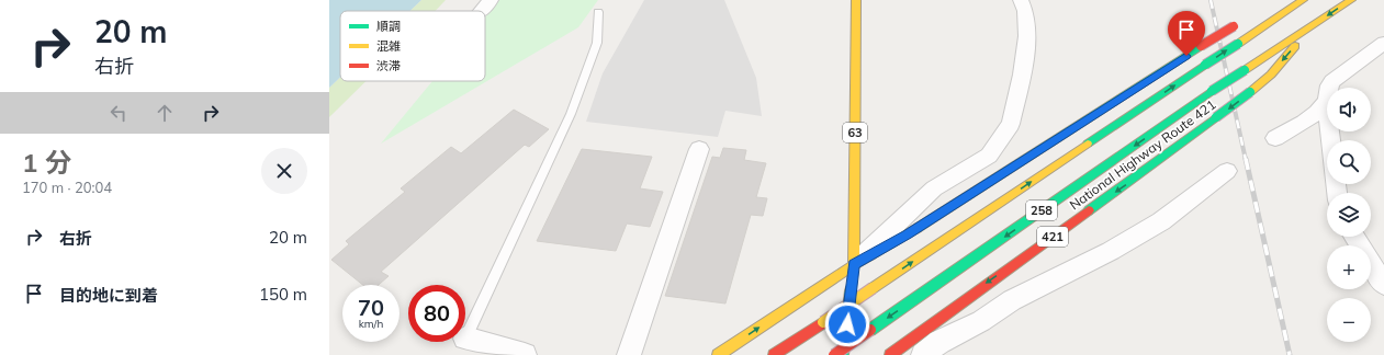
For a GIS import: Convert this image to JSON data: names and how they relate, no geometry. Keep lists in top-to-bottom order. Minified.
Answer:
{"streets":{"main road":["63","National Highway Route 421","258","421"]},"crossings":[["National Highway Route 421","258"]],"legend":["順調","混雑","渋滞"],"page":{"turn":["20 m","右折"],"map_buttons":["+","−"],"heading":["1 分","170 m · 20:04"],"list":[{"name":"右折","value":"20 m"},{"name":"目的地に到着","value":"150 m"}],"speed":"70 km/h","limit":"80"}}
